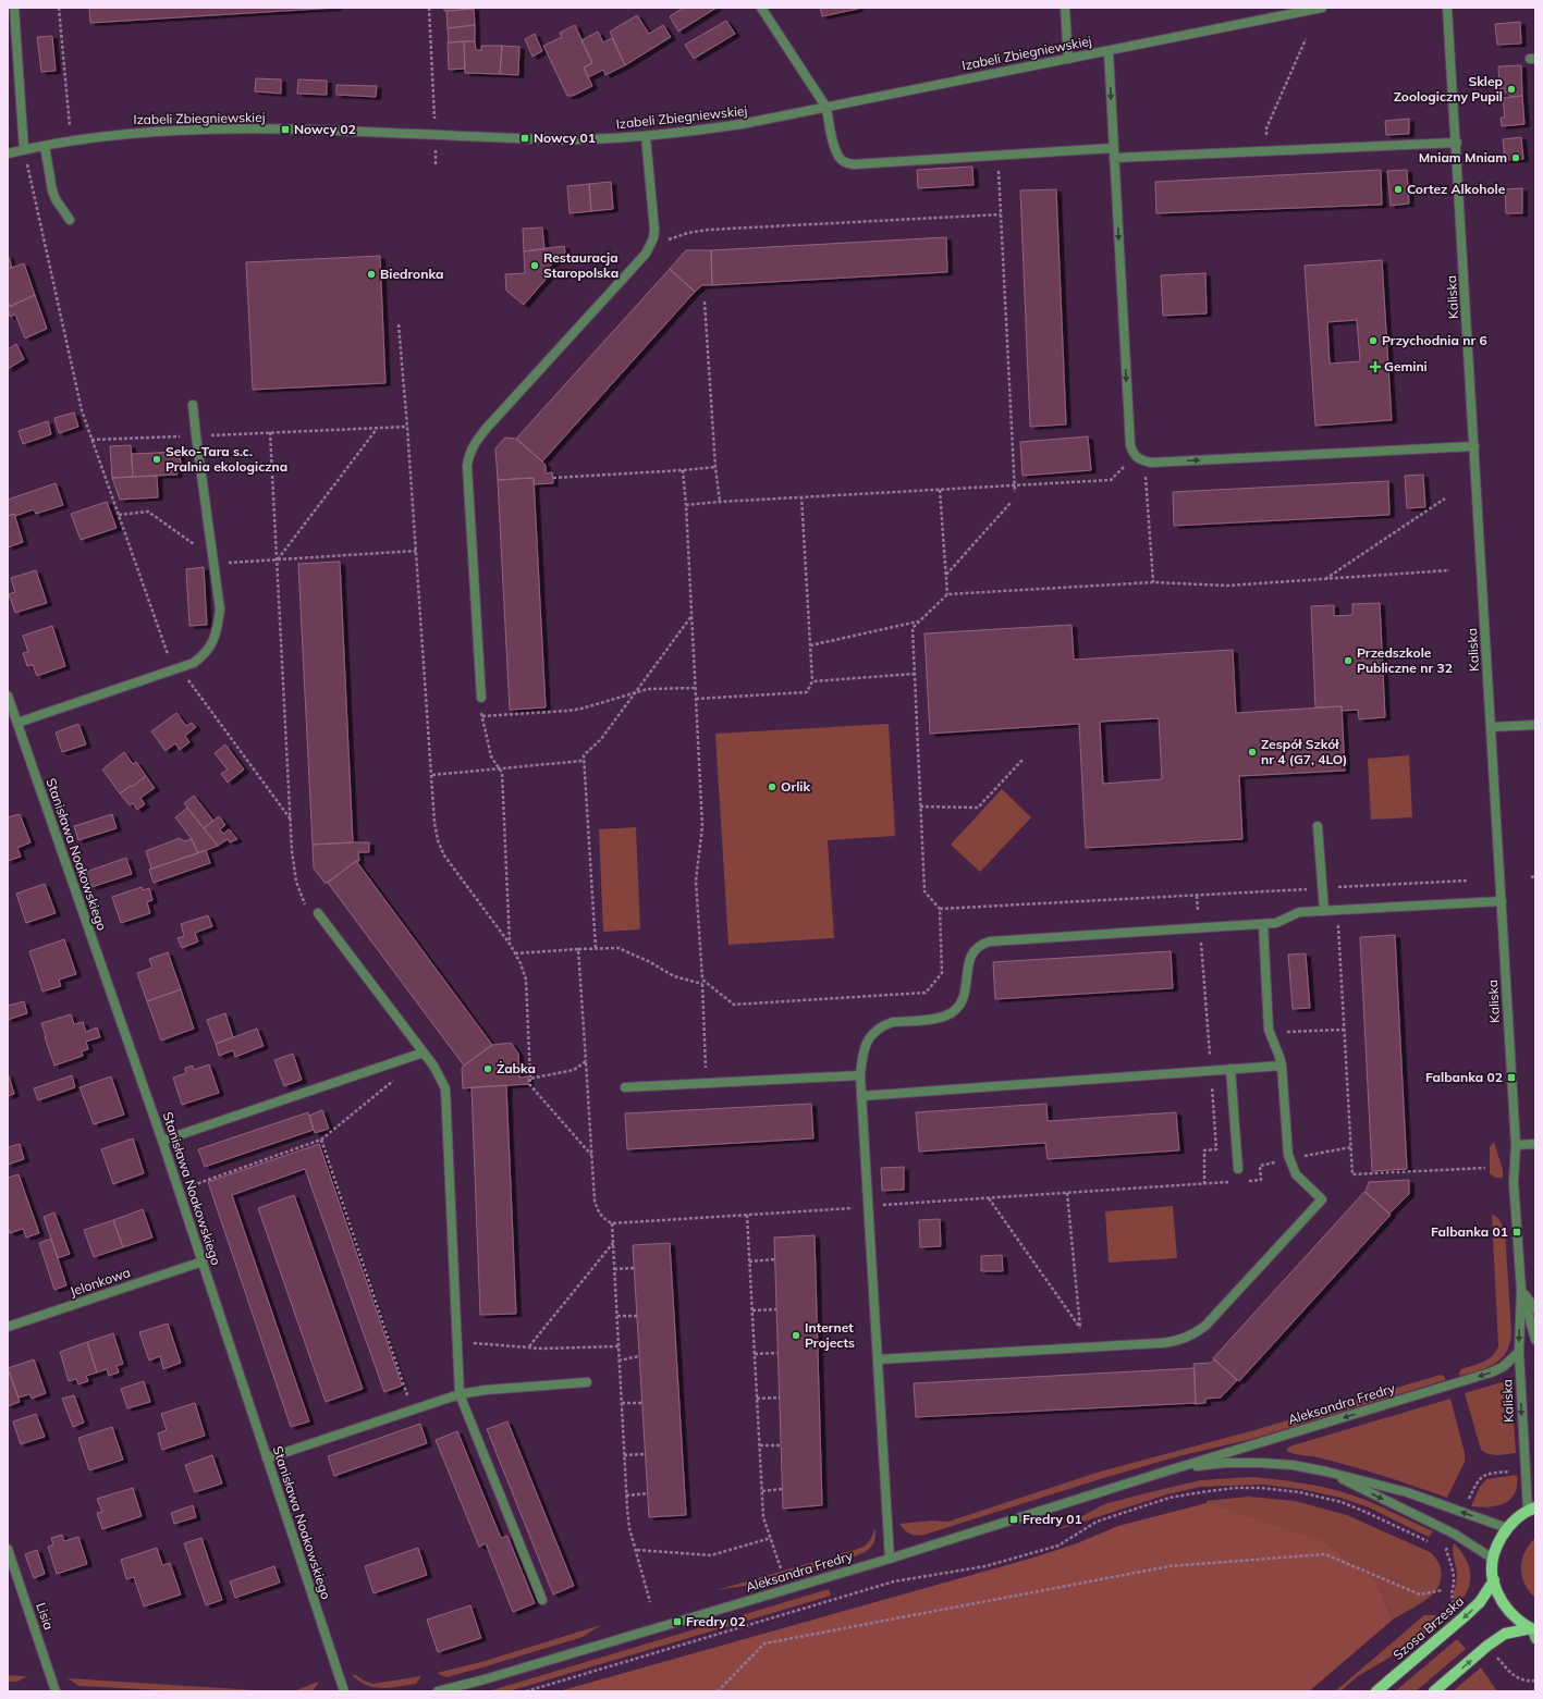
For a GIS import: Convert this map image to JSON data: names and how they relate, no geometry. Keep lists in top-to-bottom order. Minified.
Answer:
{"streets":{"main road":["Szosa Brzeska"],"street":["Izabeli Zbiegniewskiej","Kaliska","Stanisława Noakowskiego","Jelonkowa","Aleksandra Fredry","Lisia"]},"crossings":[["Kaliska","Aleksandra Fredry"],["Stanisława Noakowskiego","Jelonkowa"]],"places":{"other":["Sklep Zoologiczny Pupil","Mniam Mniam","Cortez Alkohole","Restauracja Staropolska","Biedronka","Przychodnia nr 6","Seko-Tara s.c. Pralnia ekologiczna","Przedszkole Publiczne nr 32","Zespół Szkół nr 4 (G7, 4LO)","Orlik","Żabka","Internet Projects"],"transit":["Nowcy 02","Nowcy 01","Falbanka 02","Falbanka 01","Fredry 01","Fredry 02"],"health":["Gemini"]}}
